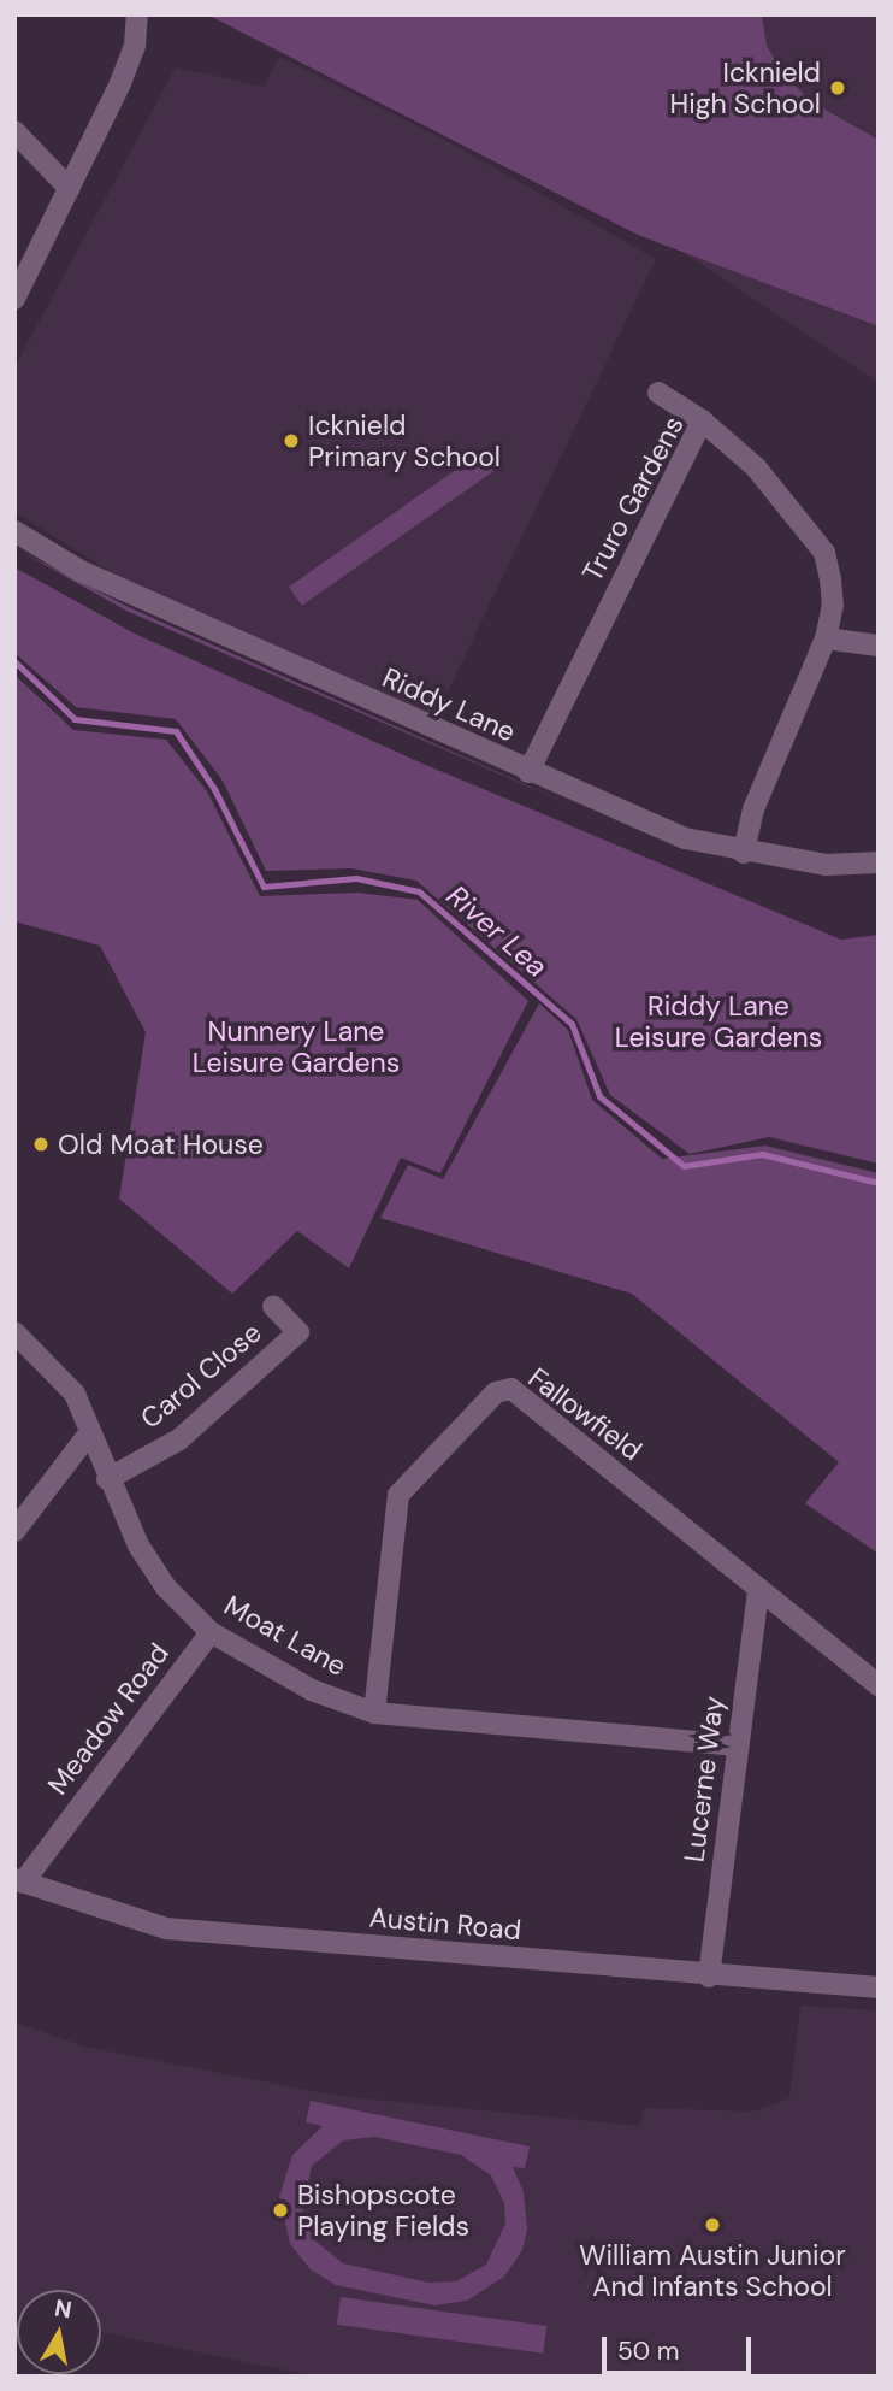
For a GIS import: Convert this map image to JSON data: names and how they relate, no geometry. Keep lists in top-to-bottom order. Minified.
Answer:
{"streets":{"street":["Truro Gardens","Riddy Lane","Carol Close","Fallowfield","Moat Lane","Meadow Road","Lucerne Way","Austin Road"]},"crossings":[["Truro Gardens","Riddy Lane"],["Carol Close","Moat Lane"],["Fallowfield","Moat Lane"],["Fallowfield","Lucerne Way"],["Moat Lane","Meadow Road"],["Moat Lane","Lucerne Way"],["Meadow Road","Austin Road"],["Lucerne Way","Austin Road"]],"water":["River Lea"],"parks":["Riddy Lane Leisure Gardens","Nunnery Lane Leisure Gardens"],"places":["Icknield High School","Icknield Primary School","Old Moat House","Bishopscote Playing Fields","William Austin Junior And Infants School"],"scale_bar":"50 m","north":"top"}
